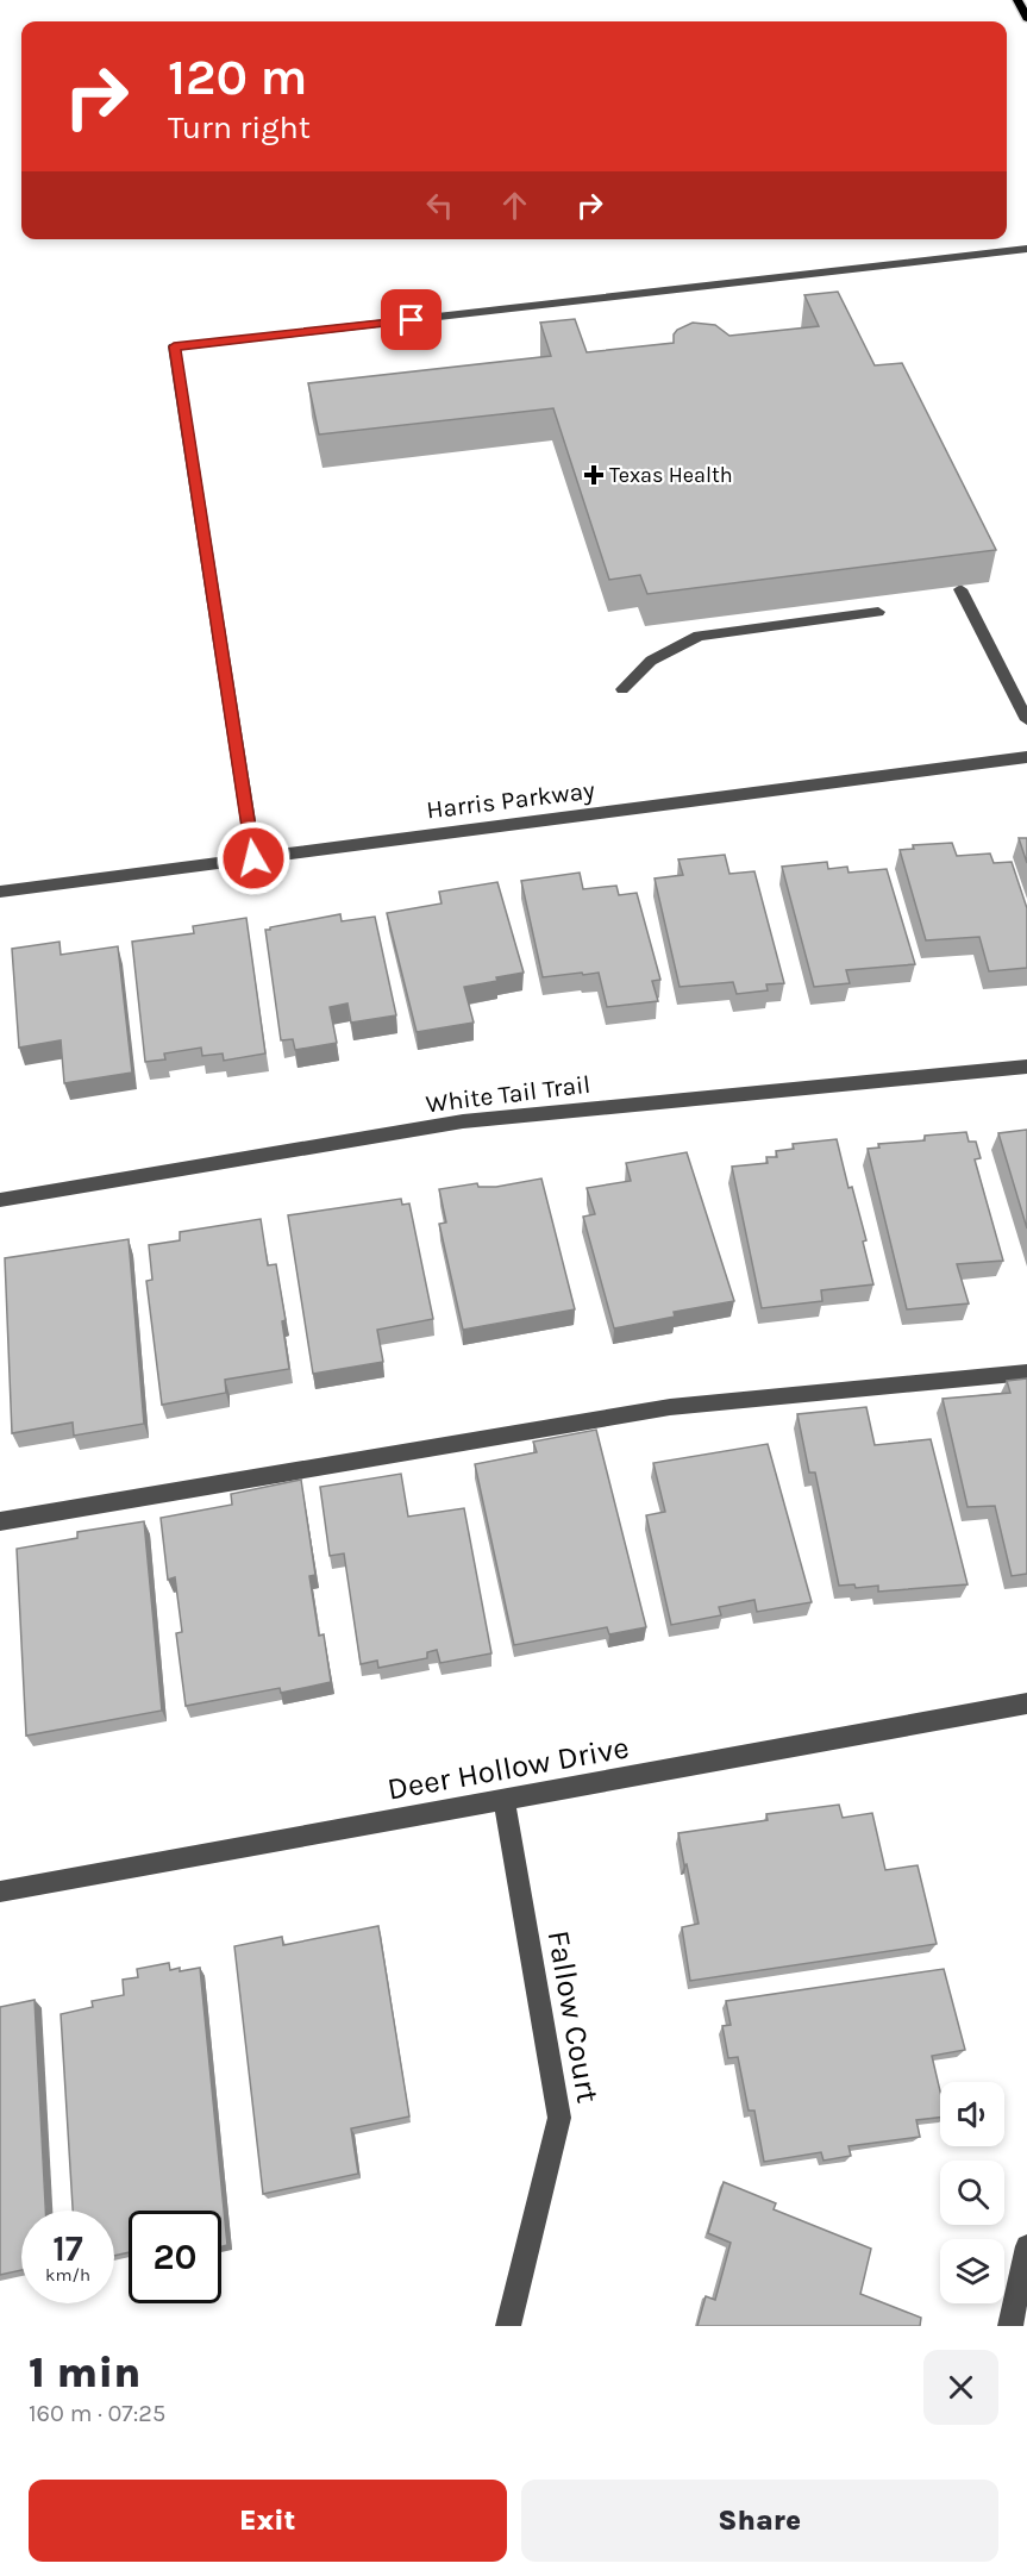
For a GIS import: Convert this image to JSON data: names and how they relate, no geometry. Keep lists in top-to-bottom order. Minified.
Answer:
{"streets":{"street":["Harris Parkway","White Tail Trail","Deer Hollow Drive","Fallow Court"]},"crossings":[["Deer Hollow Drive","Fallow Court"]],"places":{"health":["Texas Health"]},"page":{"turn":["120 m","Turn right"],"speed":"17 km/h","limit":"20","heading":["1 min","160 m · 07:25"],"buttons":["Exit","Share"]}}
